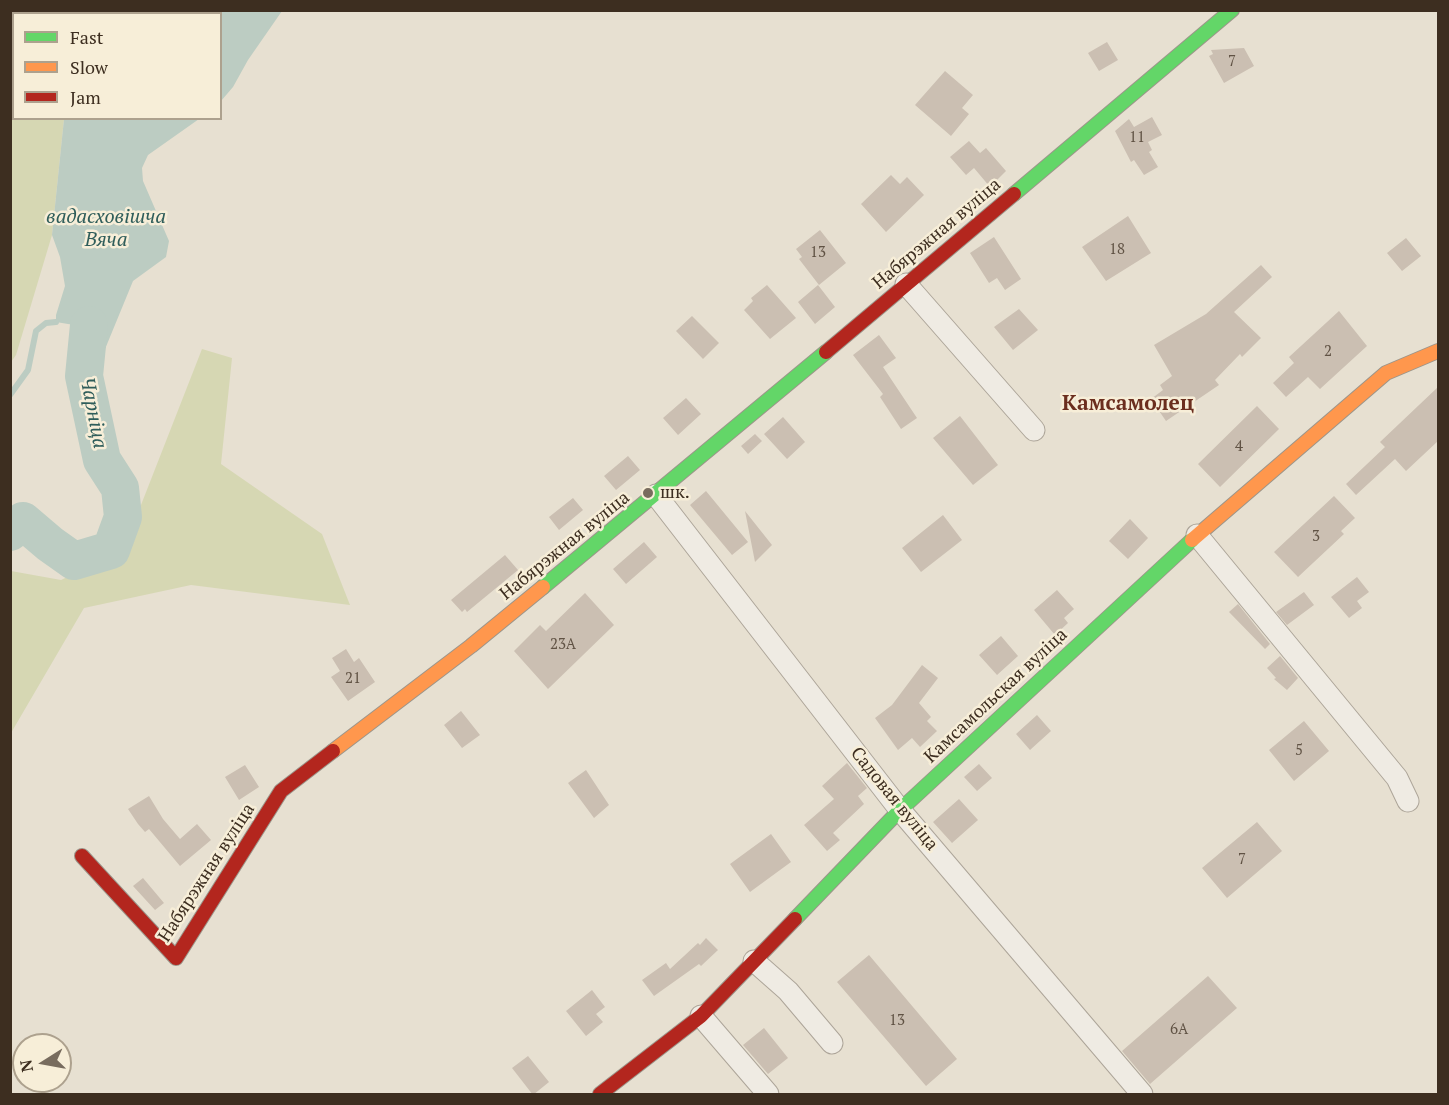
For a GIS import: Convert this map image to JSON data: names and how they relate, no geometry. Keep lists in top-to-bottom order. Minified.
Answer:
{"streets":{"street":["Набярэжная вуліца","Камсамольская вуліца","Садовая вуліца"]},"crossings":[["Набярэжная вуліца","Садовая вуліца"],["Камсамольская вуліца","Садовая вуліца"]],"districts":["Камсамолец"],"water":["вадасховішча Вяча","Чарніца"],"places":["шк."],"house_numbers":["7","11","18","13","2","4","3","23А","21","5","7","13","6А"],"legend":["Fast","Slow","Jam"],"north":"left"}
